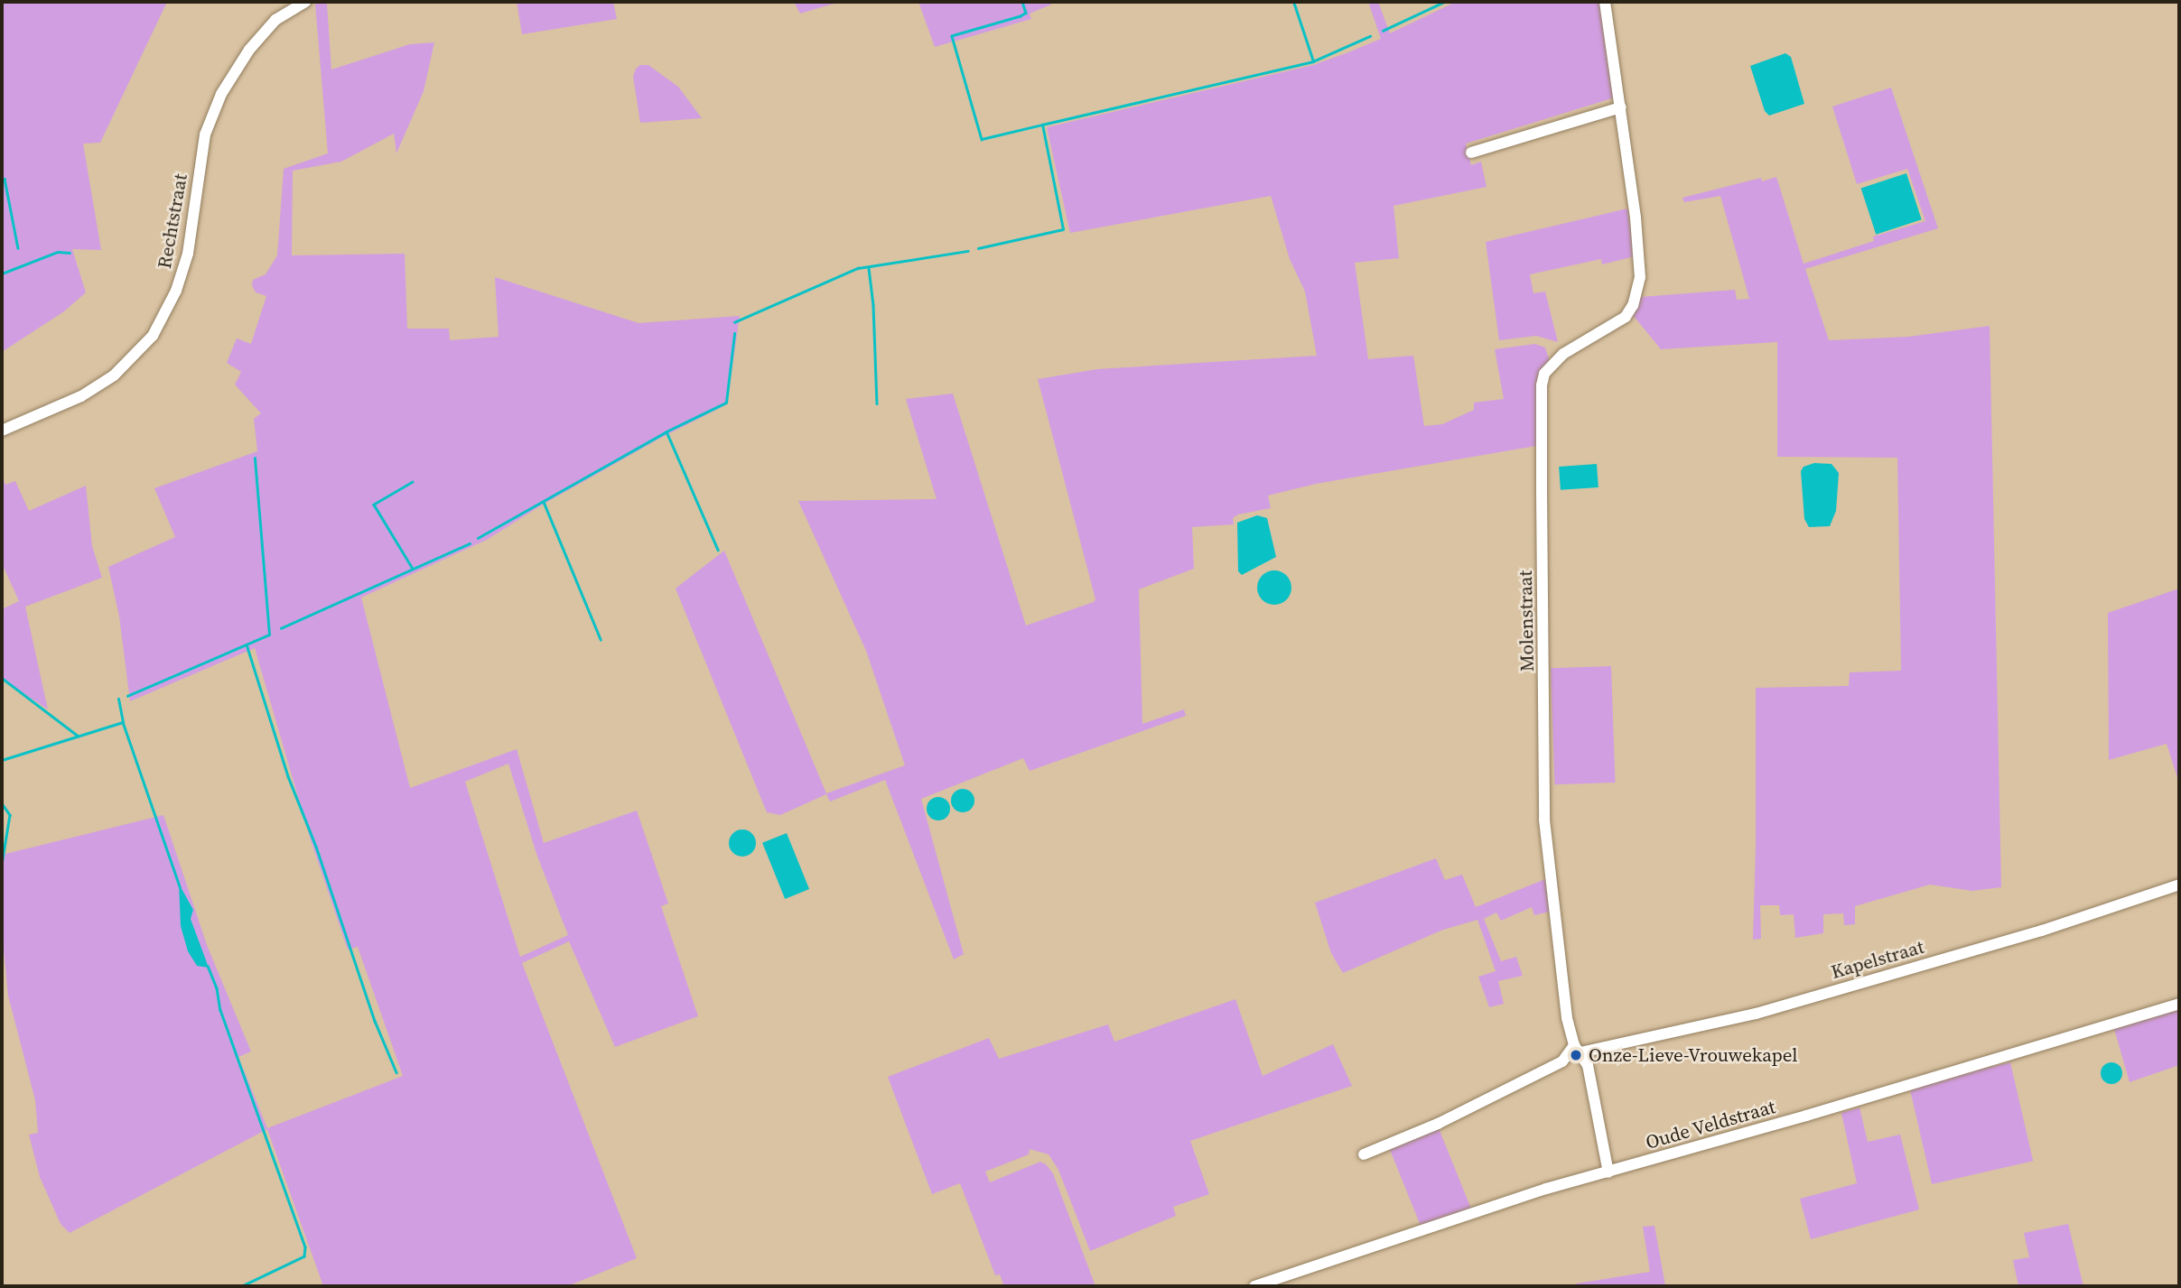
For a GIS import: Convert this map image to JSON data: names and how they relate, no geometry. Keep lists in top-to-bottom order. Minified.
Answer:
{"streets":{"street":["Rechtstraat","Molenstraat","Kapelstraat","Oude Veldstraat"]},"crossings":[["Molenstraat","Kapelstraat"],["Molenstraat","Oude Veldstraat"]],"places":["Onze-Lieve-Vrouwekapel"]}
